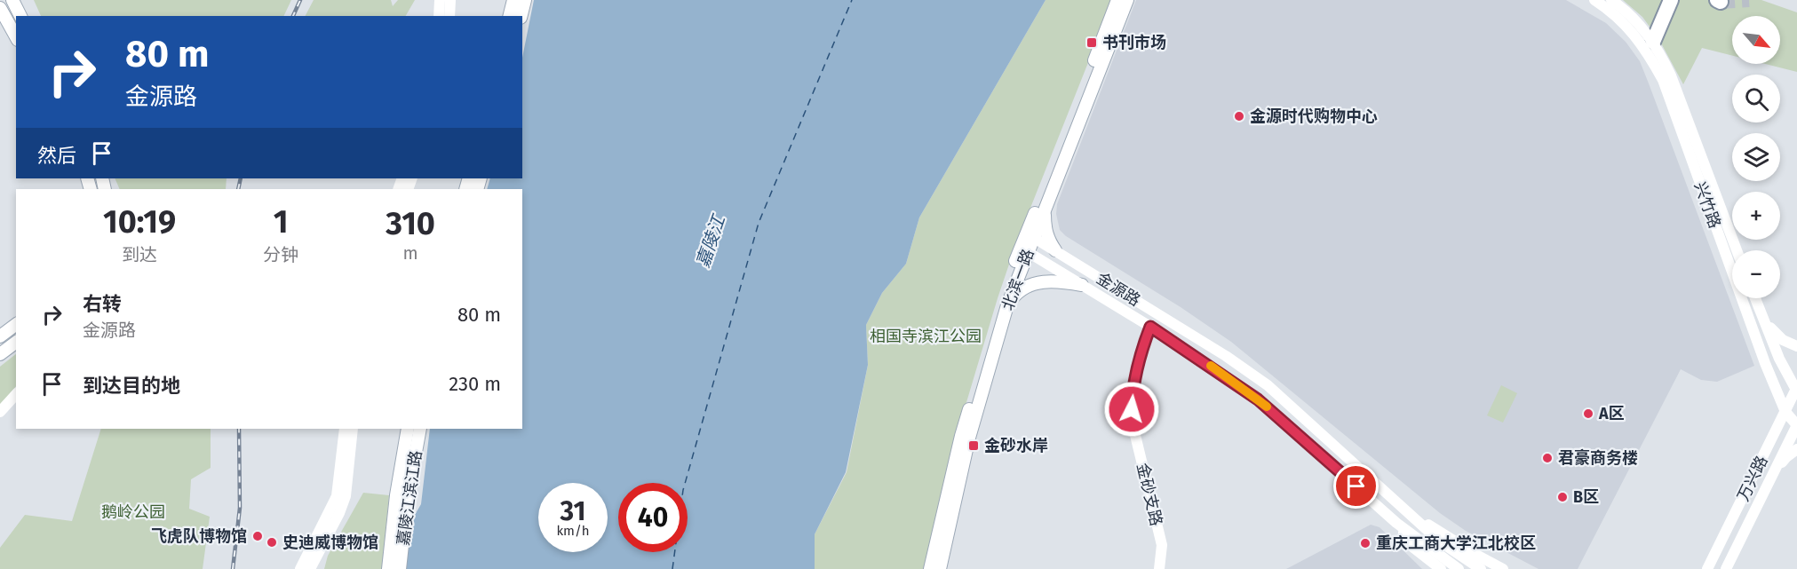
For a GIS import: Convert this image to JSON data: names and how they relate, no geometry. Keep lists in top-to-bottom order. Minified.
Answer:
{"streets":{"main road":["兴竹路","北滨一路","金源路","万兴路","金砂支路","嘉陵江滨江路"]},"crossings":[["兴竹路","万兴路"],["北滨一路","金源路"],["金源路","金砂支路"]],"water":["嘉陵江"],"parks":["相国寺滨江公园","鹅岭公园"],"places":{"transit":["书刊市场","金砂水岸"],"other":["金源时代购物中心","A区","君豪商务楼","B区","飞虎队博物馆","史迪威博物馆","重庆工商大学江北校区"]},"north":"bottom right","page":{"map_buttons":["+","−"],"turn":["80 m","金源路"],"then":"然后","eta":["10:19","到达","1","分钟","310","m"],"list":[{"name":"右转","note":"金源路","value":"80 m"},{"name":"到达目的地","value":"230 m"}],"speed":"31 km/h","limit":"40"}}
